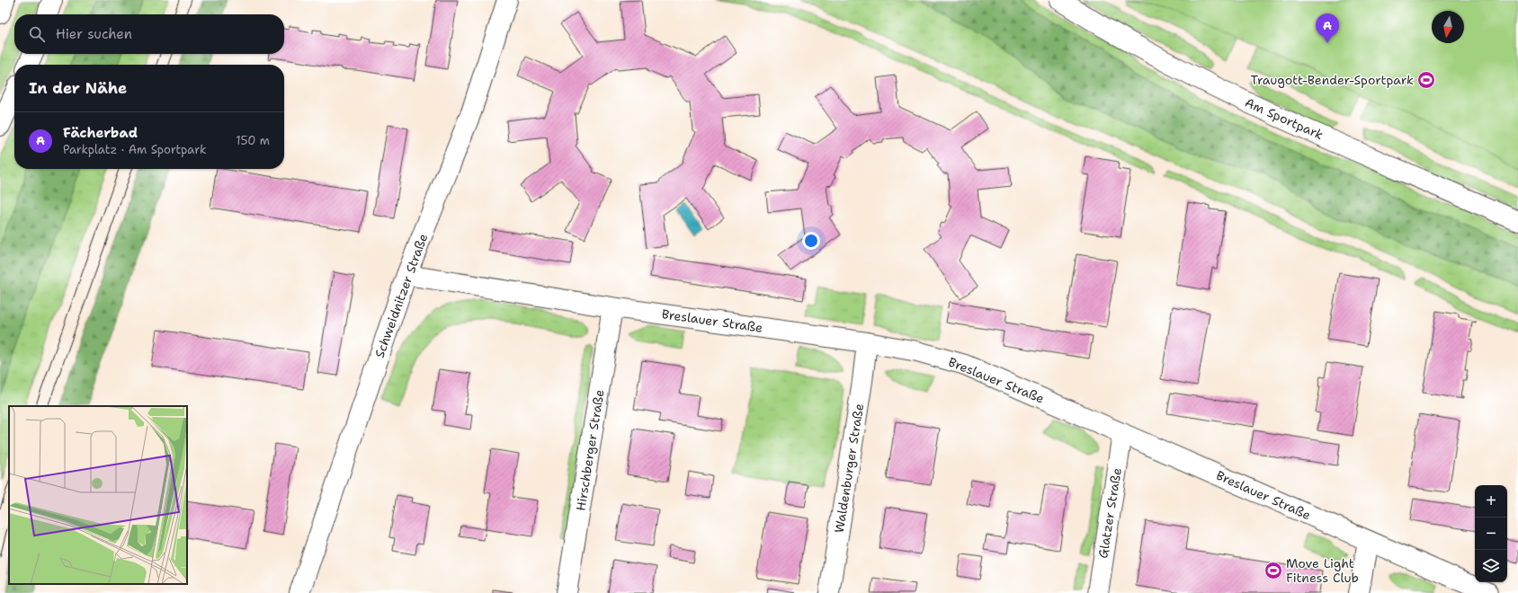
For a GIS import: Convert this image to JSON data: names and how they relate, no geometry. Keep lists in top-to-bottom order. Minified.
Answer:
{"streets":{"street":["Am Sportpark","Schweidnitzer Straße","Breslauer Straße","Hirschberger Straße","Waldenburger Straße","Glatzer Straße"]},"crossings":[["Schweidnitzer Straße","Breslauer Straße"],["Breslauer Straße","Hirschberger Straße"],["Breslauer Straße","Waldenburger Straße"],["Breslauer Straße","Glatzer Straße"]],"places":{"sports":["Traugott-Bender-Sportpark","Move Light Fitness Club"]},"north":"bottom","page":{"pins":"A","search":"Hier suchen","heading":"In der Nähe","list":[{"mark":"A","name":"Fächerbad","note":"Parkplatz · Am Sportpark","value":"150 m"}],"map_buttons":["+","−"]}}
